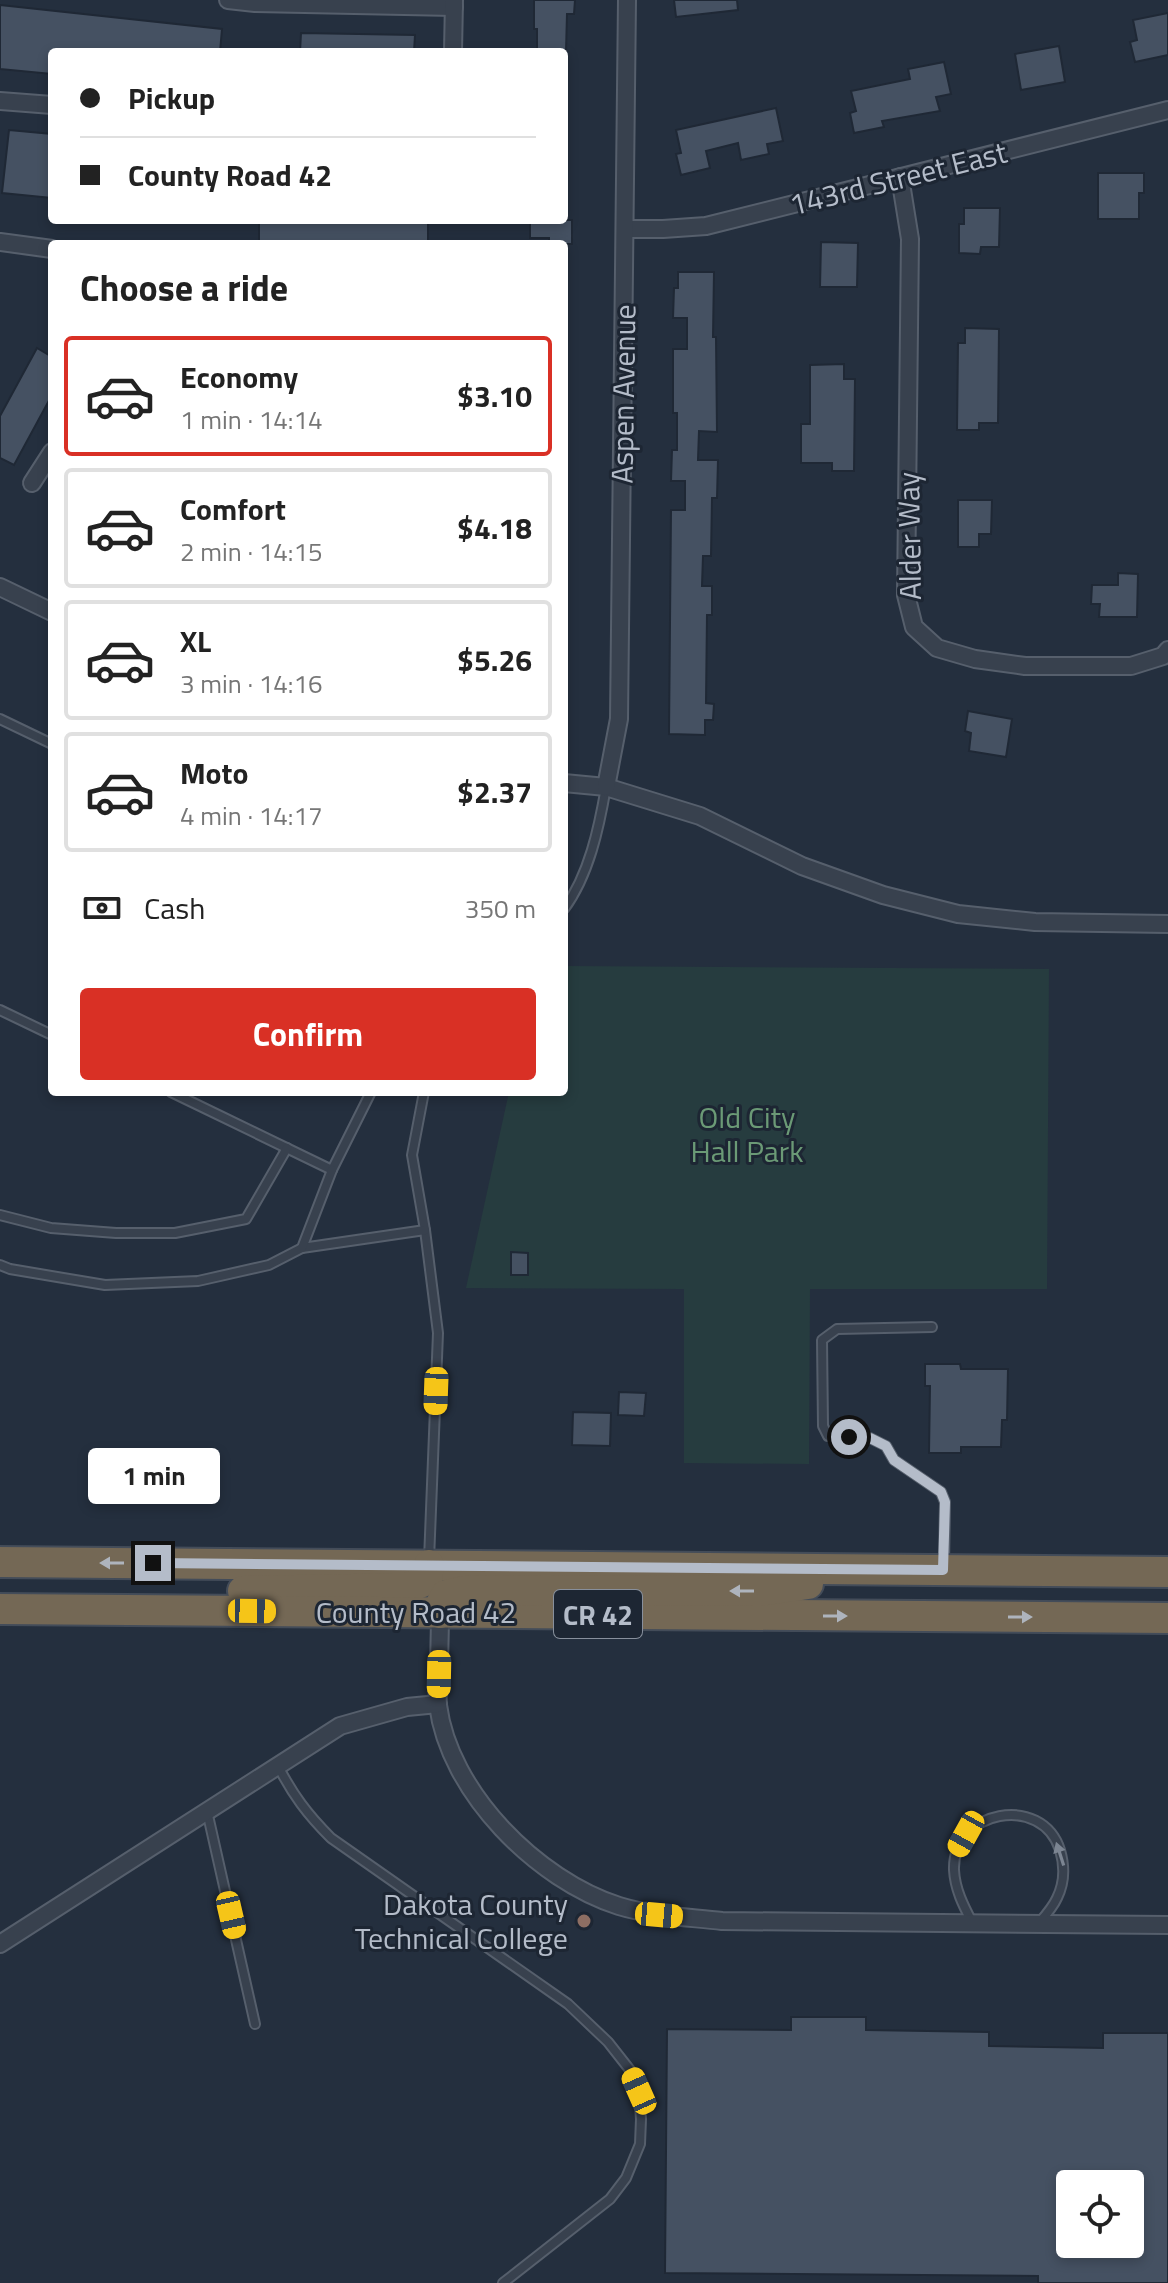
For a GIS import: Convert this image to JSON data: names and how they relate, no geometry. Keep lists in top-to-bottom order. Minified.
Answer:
{"streets":{"highway":["County Road 42","CR 42"],"street":["143rd Street East","Aspen Avenue","Alder Way"]},"crossings":[["143rd Street East","Aspen Avenue"],["143rd Street East","Alder Way"]],"parks":["Old City Hall Park"],"places":["Dakota County Technical College"],"page":{"banner":["Pickup","County Road 42"],"heading":"Choose a ride","list":[{"name":"Economy","note":"1 min · 14:14","value":"$3.10"},{"name":"Comfort","note":"2 min · 14:15","value":"$4.18"},{"name":"XL","note":"3 min · 14:16","value":"$5.26"},{"name":"Moto","note":"4 min · 14:17","value":"$2.37"}],"pay":["Cash","350 m"],"buttons":"Confirm","bubble":"1 min"}}
